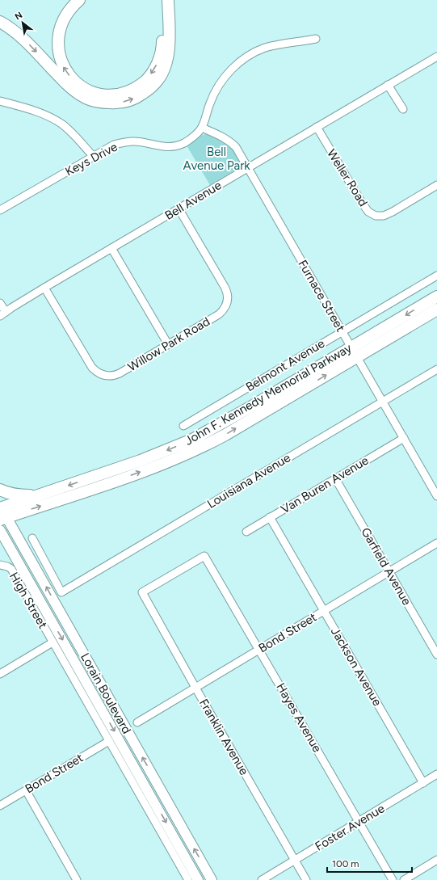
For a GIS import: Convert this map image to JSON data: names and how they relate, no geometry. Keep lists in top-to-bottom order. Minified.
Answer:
{"streets":{"highway":["John F. Kennedy Memorial Parkway"],"main road":["Lorain Boulevard"],"street":["Keys Drive","Weller Road","Bell Avenue","Furnace Street","Willow Park Road","Belmont Avenue","Louisiana Avenue","Van Buren Avenue","Garfield Avenue","High Street","Bond Street","Jackson Avenue","Hayes Avenue","Franklin Avenue","Foster Avenue"]},"crossings":[["Keys Drive","Furnace Street"],["Weller Road","Bell Avenue"],["Bell Avenue","Furnace Street"],["Bell Avenue","Willow Park Road"],["Furnace Street","Belmont Avenue"],["Furnace Street","John F. Kennedy Memorial Parkway"],["Furnace Street","Louisiana Avenue"],["Furnace Street","Van Buren Avenue"],["John F. Kennedy Memorial Parkway","Lorain Boulevard"],["Van Buren Avenue","Garfield Avenue"],["Van Buren Avenue","Jackson Avenue"],["Garfield Avenue","Bond Street"],["High Street","Lorain Boulevard"],["Bond Street","Jackson Avenue"],["Bond Street","Lorain Boulevard"],["Bond Street","Hayes Avenue"],["Bond Street","Franklin Avenue"],["Jackson Avenue","Foster Avenue"],["Hayes Avenue","Franklin Avenue"],["Hayes Avenue","Foster Avenue"],["Franklin Avenue","Foster Avenue"]],"parks":["Bell Avenue Park"],"scale_bar":"100 m","north":"top left"}
